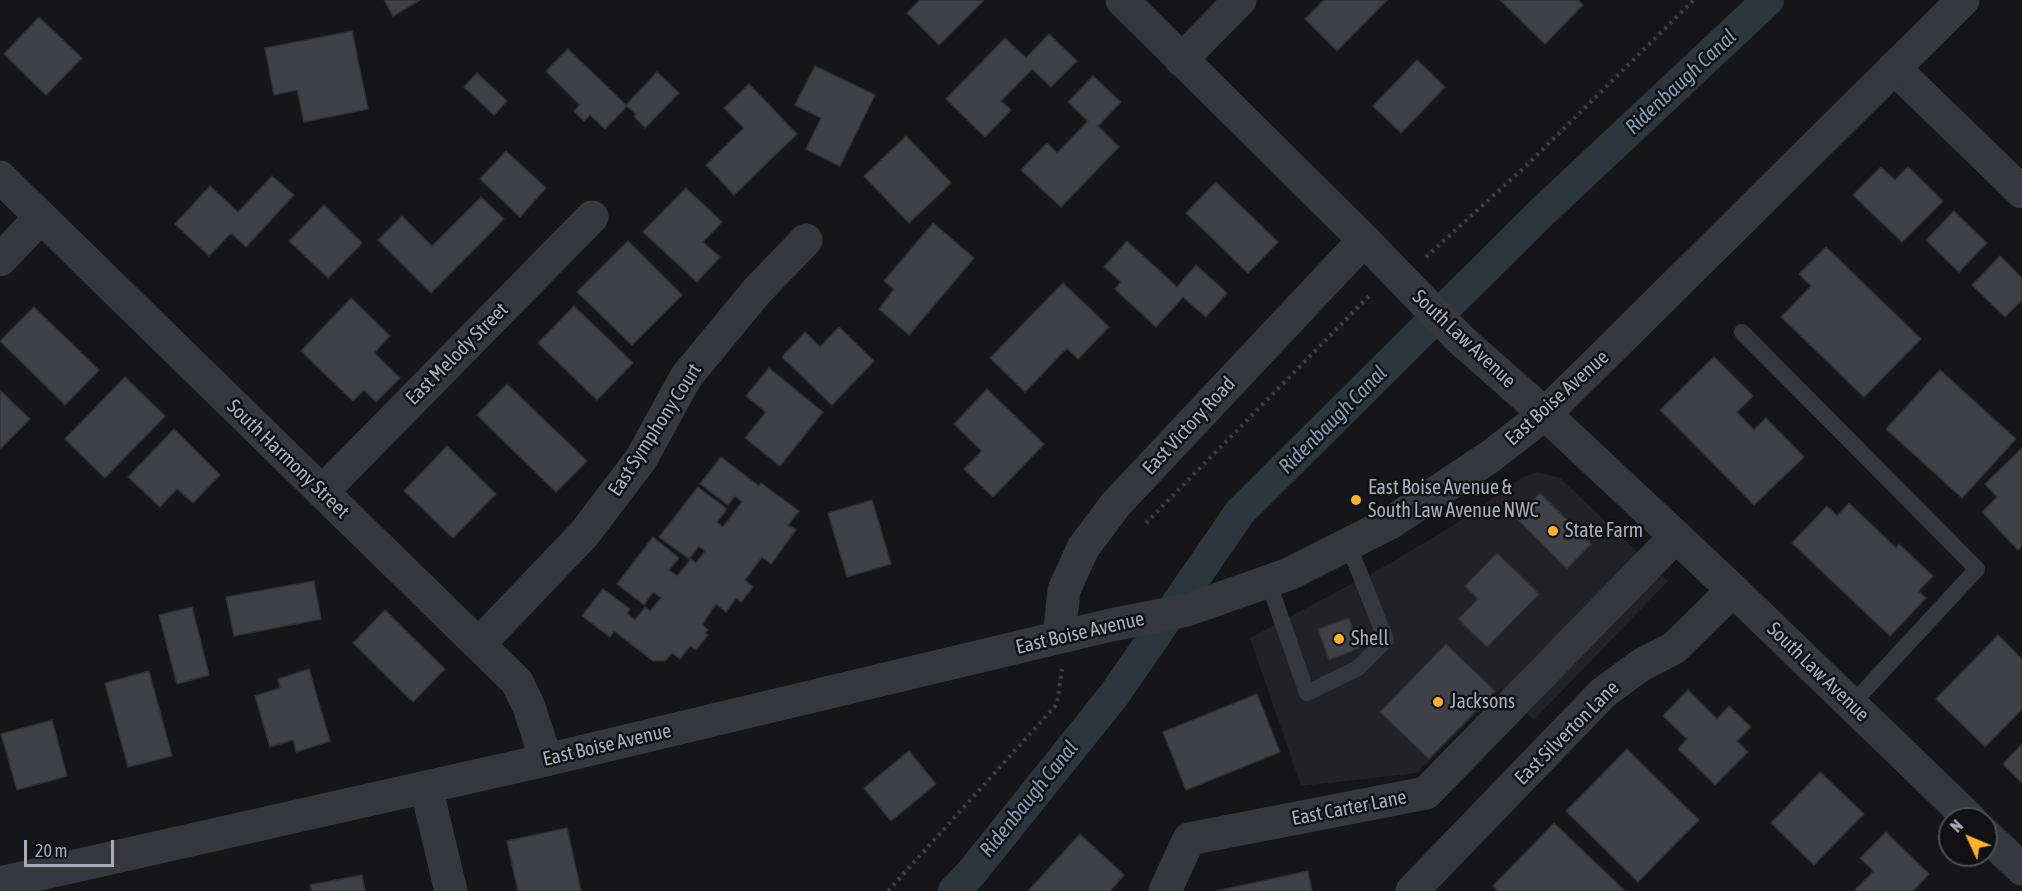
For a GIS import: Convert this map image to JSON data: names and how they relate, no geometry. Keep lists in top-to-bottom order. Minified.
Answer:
{"streets":{"street":["South Law Avenue","East Melody Street","East Boise Avenue","East Victory Road","East Symphony Court","South Harmony Street","East Silverton Lane","East Carter Lane"]},"crossings":[["South Law Avenue","East Boise Avenue"],["South Law Avenue","East Victory Road"],["South Law Avenue","East Silverton Lane"],["South Law Avenue","East Carter Lane"],["East Melody Street","South Harmony Street"],["East Boise Avenue","East Victory Road"],["East Boise Avenue","South Harmony Street"],["East Symphony Court","South Harmony Street"]],"water":["Ridenbaugh Canal"],"places":["East Boise Avenue & South Law Avenue NWC","State Farm","Shell","Jacksons"],"scale_bar":"20 m","north":"top left"}
